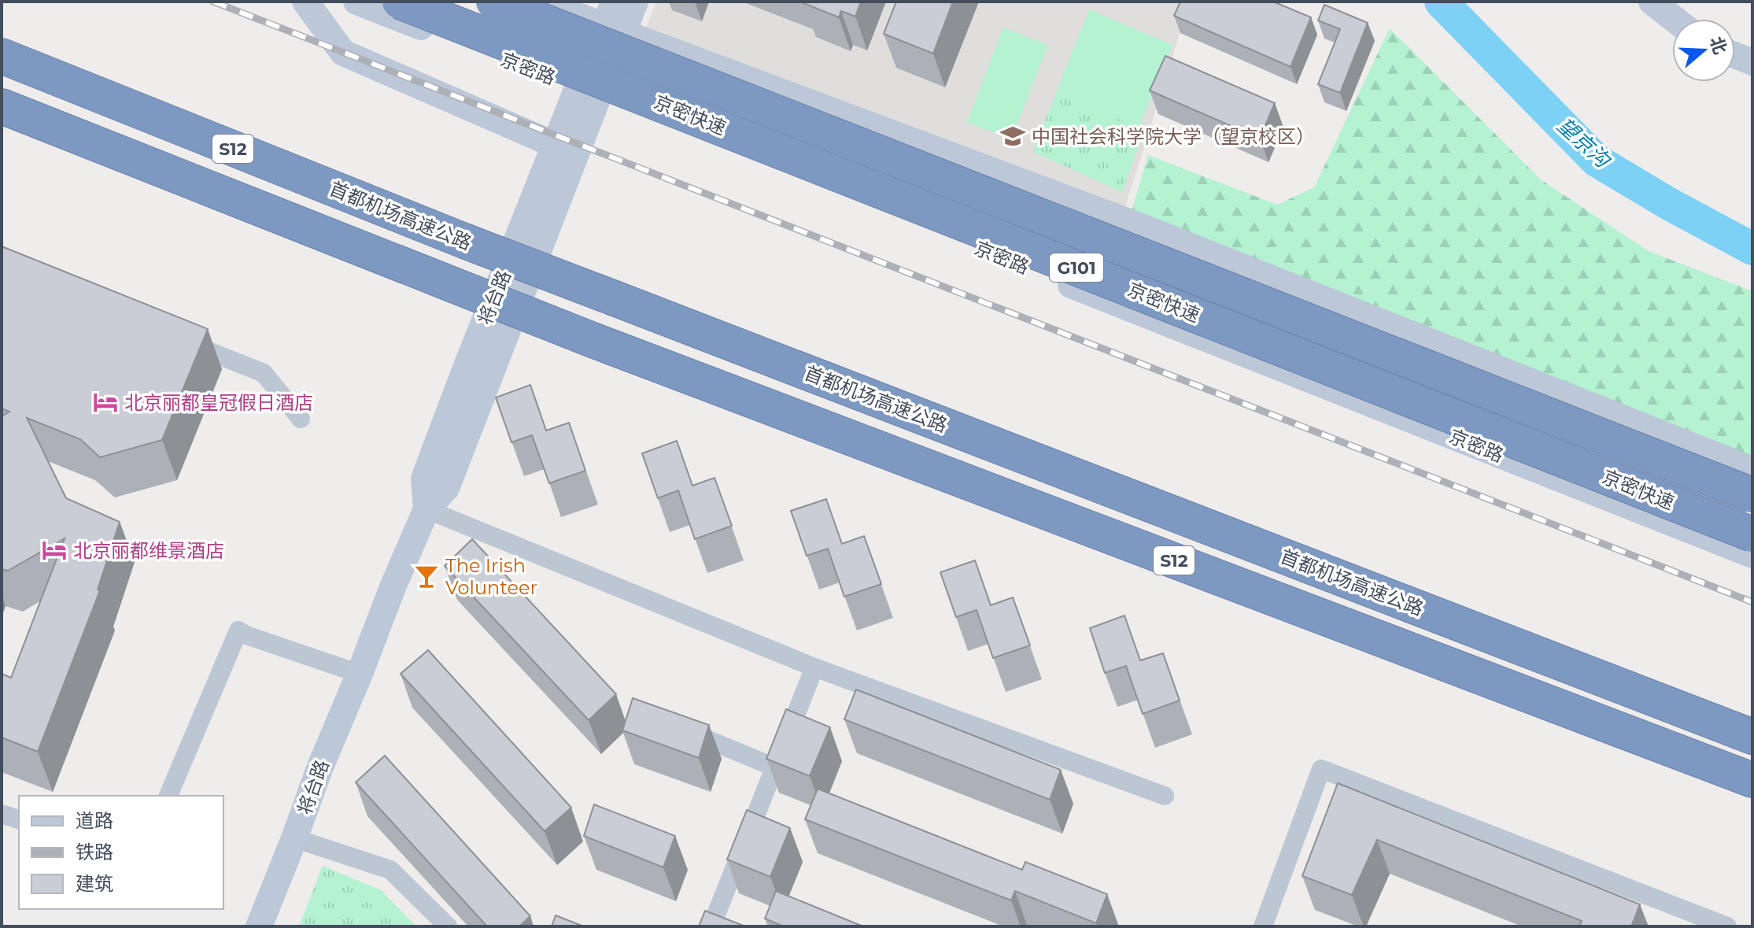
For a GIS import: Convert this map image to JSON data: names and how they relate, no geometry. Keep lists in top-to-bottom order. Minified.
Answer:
{"streets":{"highway":["京密快速","S12","首都机场高速公路","G101"],"main road":["京密路","将台路"]},"crossings":[["京密路","将台路"]],"water":["望京沟"],"places":{"school or university":["中国社会科学院大学（望京校区）"],"hotel":["北京丽都皇冠假日酒店","北京丽都维景酒店"],"bar":["The Irish Volunteer"]},"legend":["道路","铁路","建筑"],"north":"right"}
